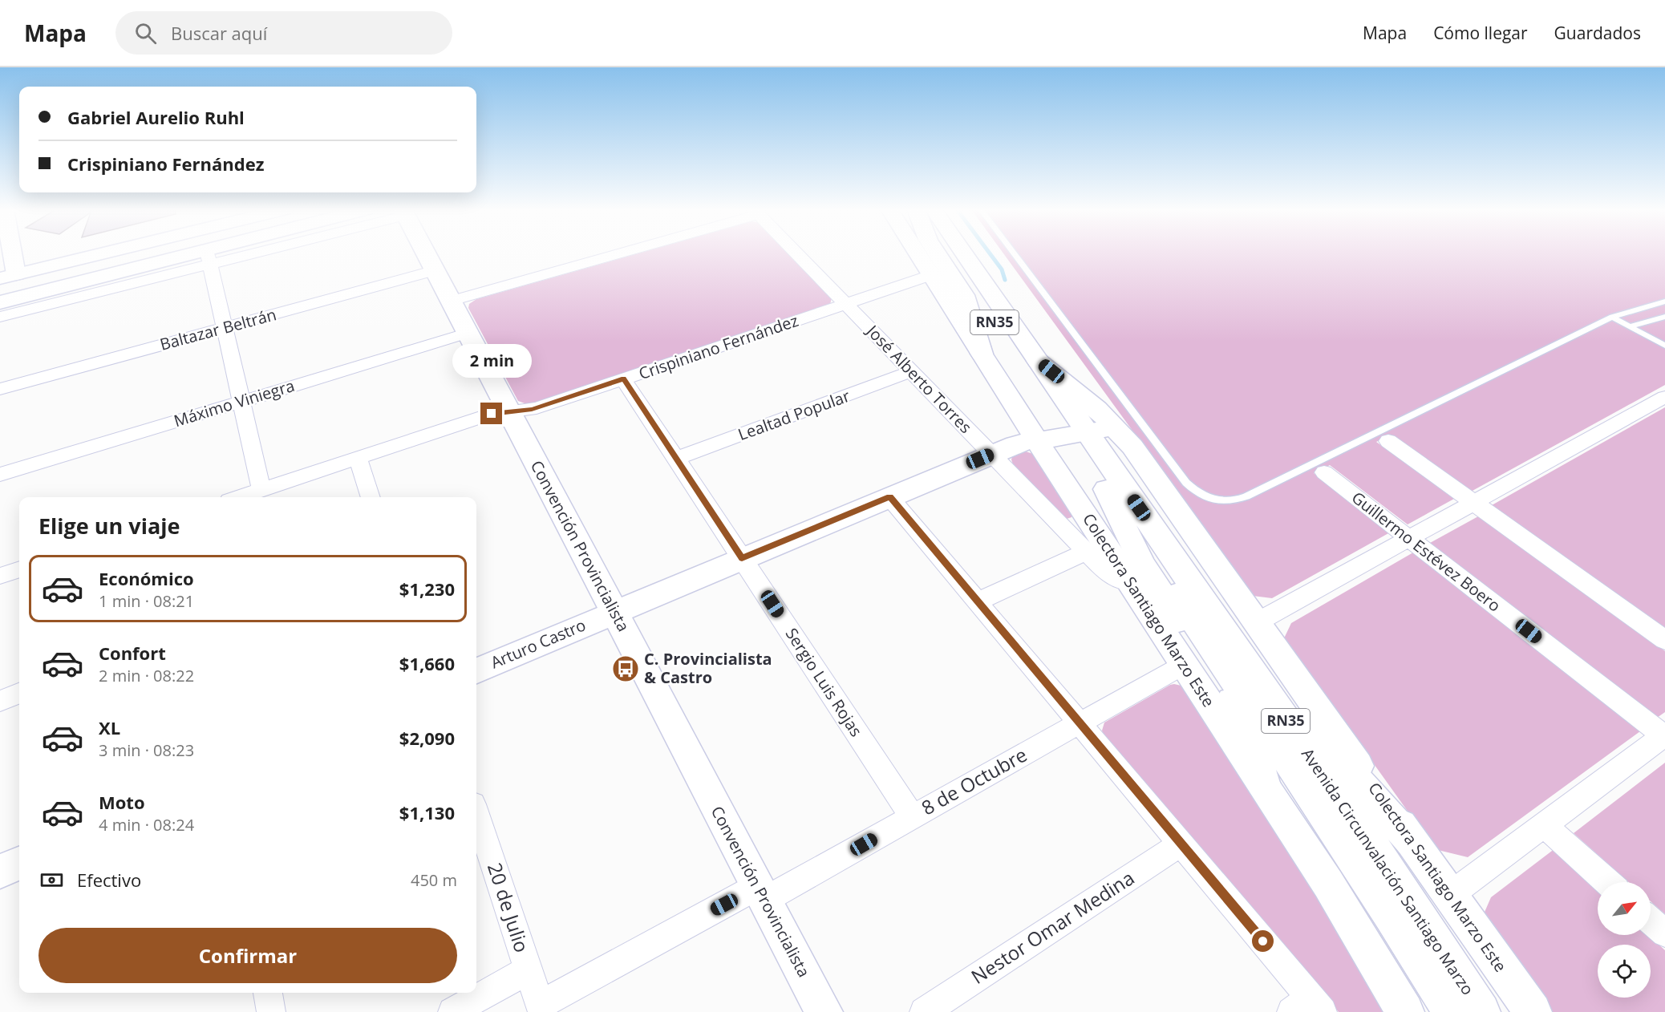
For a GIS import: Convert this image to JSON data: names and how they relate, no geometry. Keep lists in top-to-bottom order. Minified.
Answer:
{"streets":{"main road":["RN35","Convención Provincialista","Colectora Santiago Marzo Este","Arturo Castro","Avenida Circunvalación Santiago Marzo"],"street":["Baltazar Beltrán","Crispiniano Fernández","José Alberto Torres","Máximo Viniegra","Lealtad Popular","Guillermo Estévez Boero","Sergio Luis Rojas","8 de Octubre","20 de Julio","Nestor Omar Medina"]},"crossings":[["Baltazar Beltrán","Convención Provincialista"],["Crispiniano Fernández","José Alberto Torres"],["Crispiniano Fernández","Convención Provincialista"],["Crispiniano Fernández","Colectora Santiago Marzo Este"],["Crispiniano Fernández","Sergio Luis Rojas"],["José Alberto Torres","Lealtad Popular"],["José Alberto Torres","Colectora Santiago Marzo Este"],["José Alberto Torres","Arturo Castro"],["Máximo Viniegra","Convención Provincialista"],["Lealtad Popular","Sergio Luis Rojas"],["Convención Provincialista","Arturo Castro"],["Convención Provincialista","8 de Octubre"],["Colectora Santiago Marzo Este","Arturo Castro"],["Colectora Santiago Marzo Este","8 de Octubre"],["Colectora Santiago Marzo Este","Avenida Circunvalación Santiago Marzo"],["Arturo Castro","Sergio Luis Rojas"],["Arturo Castro","Avenida Circunvalación Santiago Marzo"],["Sergio Luis Rojas","8 de Octubre"],["8 de Octubre","20 de Julio"]],"places":{"bus stop":["C. Provincialista & Castro"]},"north":"top right","page":{"header":"Mapa","search":"Buscar aquí","nav":["Mapa","Cómo llegar","Guardados"],"banner":["Gabriel Aurelio Ruhl","Crispiniano Fernández"],"bubble":"2 min","heading":"Elige un viaje","list":[{"name":"Económico","note":"1 min · 08:21","value":"$1,230"},{"name":"Confort","note":"2 min · 08:22","value":"$1,660"},{"name":"XL","note":"3 min · 08:23","value":"$2,090"},{"name":"Moto","note":"4 min · 08:24","value":"$1,130"}],"pay":["Efectivo","450 m"],"buttons":"Confirmar"}}
